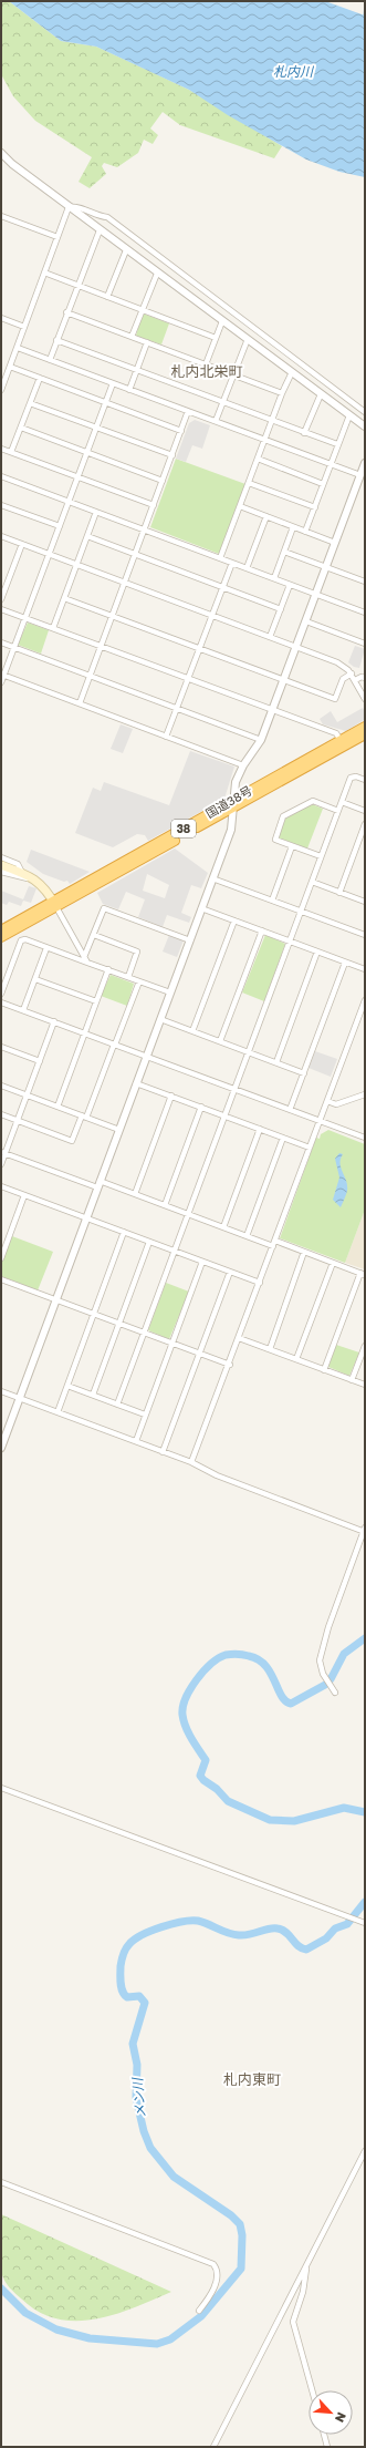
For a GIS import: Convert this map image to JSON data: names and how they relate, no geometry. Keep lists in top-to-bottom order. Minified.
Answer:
{"streets":{"highway":["国道38号","38"]},"districts":["札内北栄町","札内東町"],"water":["札内川","メン川"],"north":"bottom right"}
